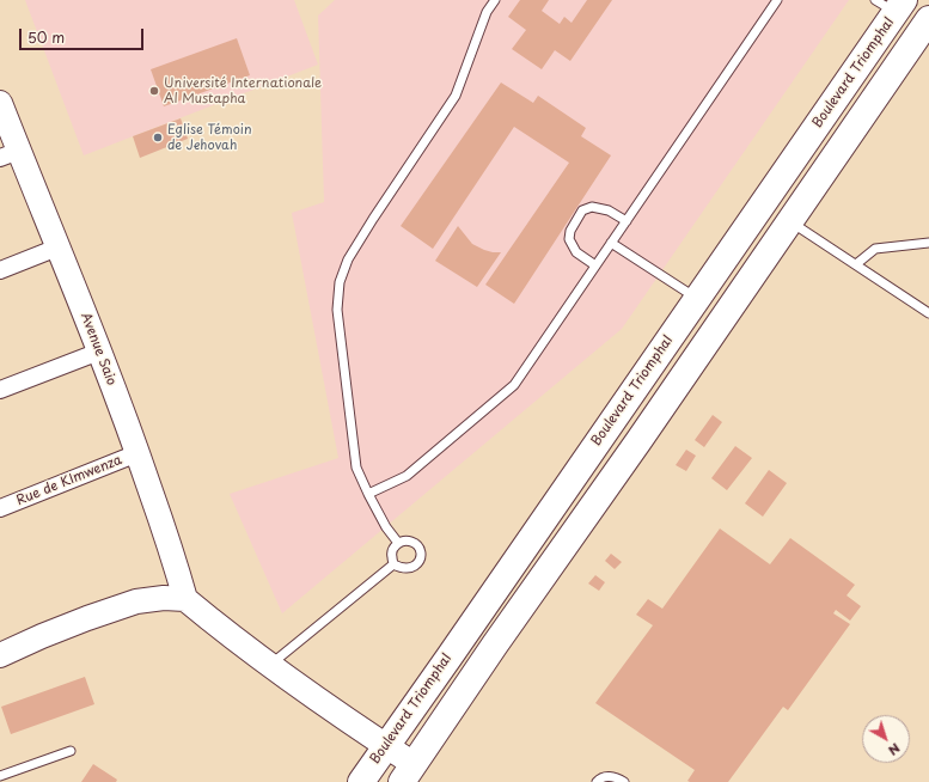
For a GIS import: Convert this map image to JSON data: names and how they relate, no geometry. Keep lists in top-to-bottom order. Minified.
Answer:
{"streets":{"highway":["Boulevard Triomphal"],"street":["Avenue Saio","Rue de KImwenza"]},"crossings":[["Avenue Saio","Rue de KImwenza"]],"places":["Université Internationale Al Mustapha","Eglise Témoin de Jehovah"],"scale_bar":"50 m","north":"bottom right"}
